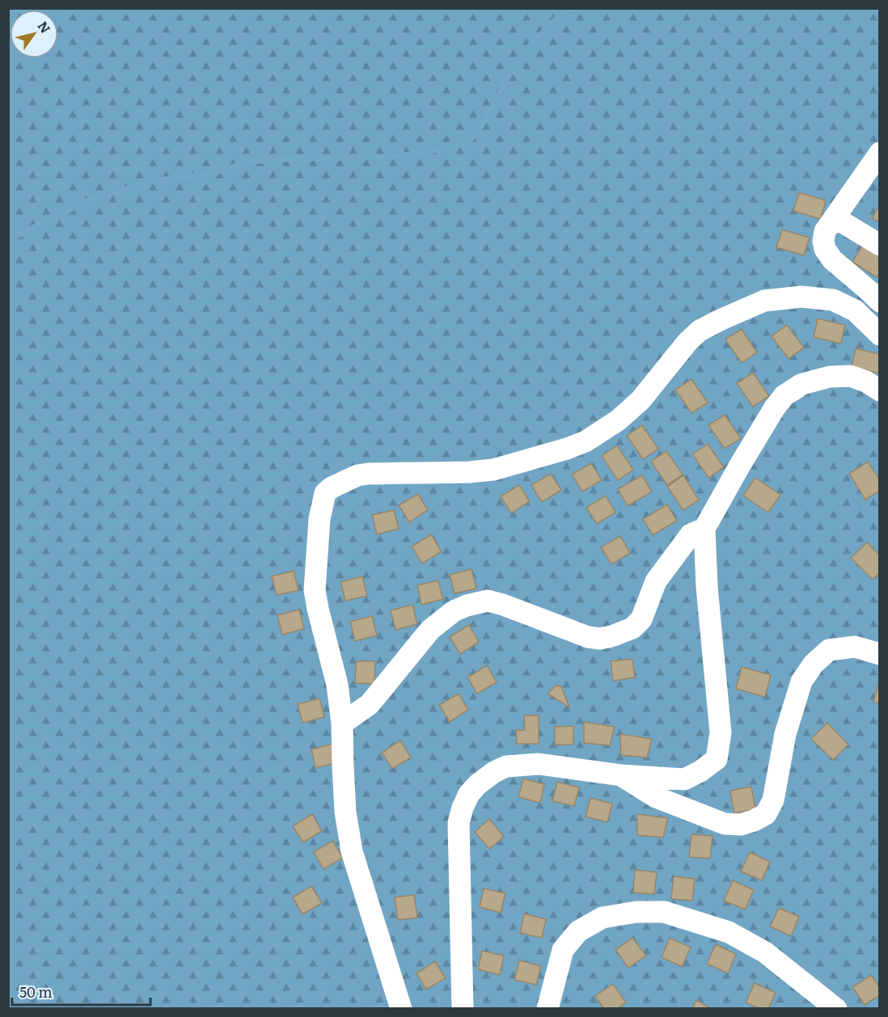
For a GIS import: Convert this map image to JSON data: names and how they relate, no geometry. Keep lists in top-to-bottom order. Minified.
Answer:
{"scale_bar":"50 m","north":"top right"}
